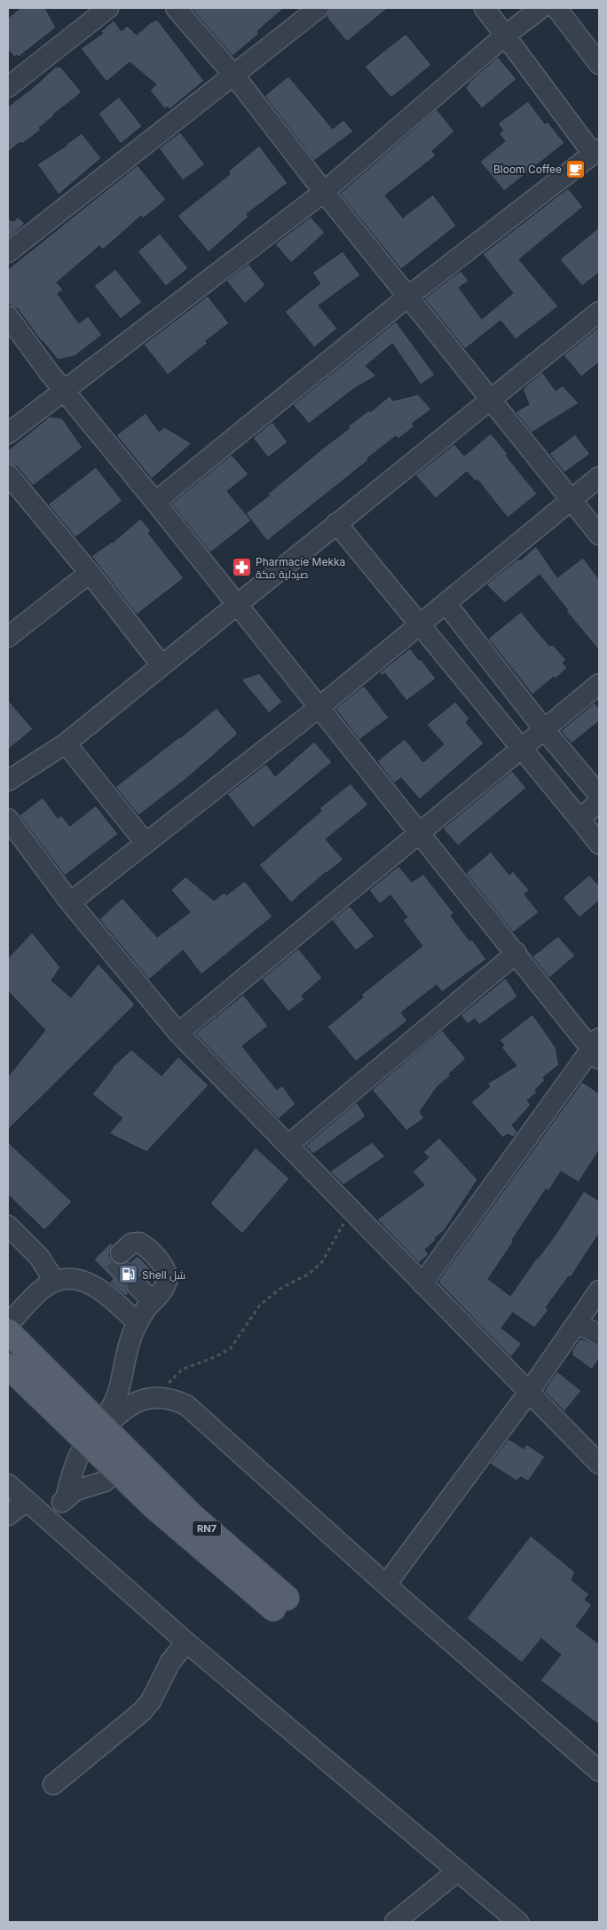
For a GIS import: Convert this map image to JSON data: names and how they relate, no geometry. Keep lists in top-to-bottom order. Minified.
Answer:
{"streets":{"main road":["RN7"]},"places":{"cafe":["Bloom Coffee"],"pharmacy":["Pharmacie Mekka صيدلية مكة"],"fuel station":["Shell شل"]}}
